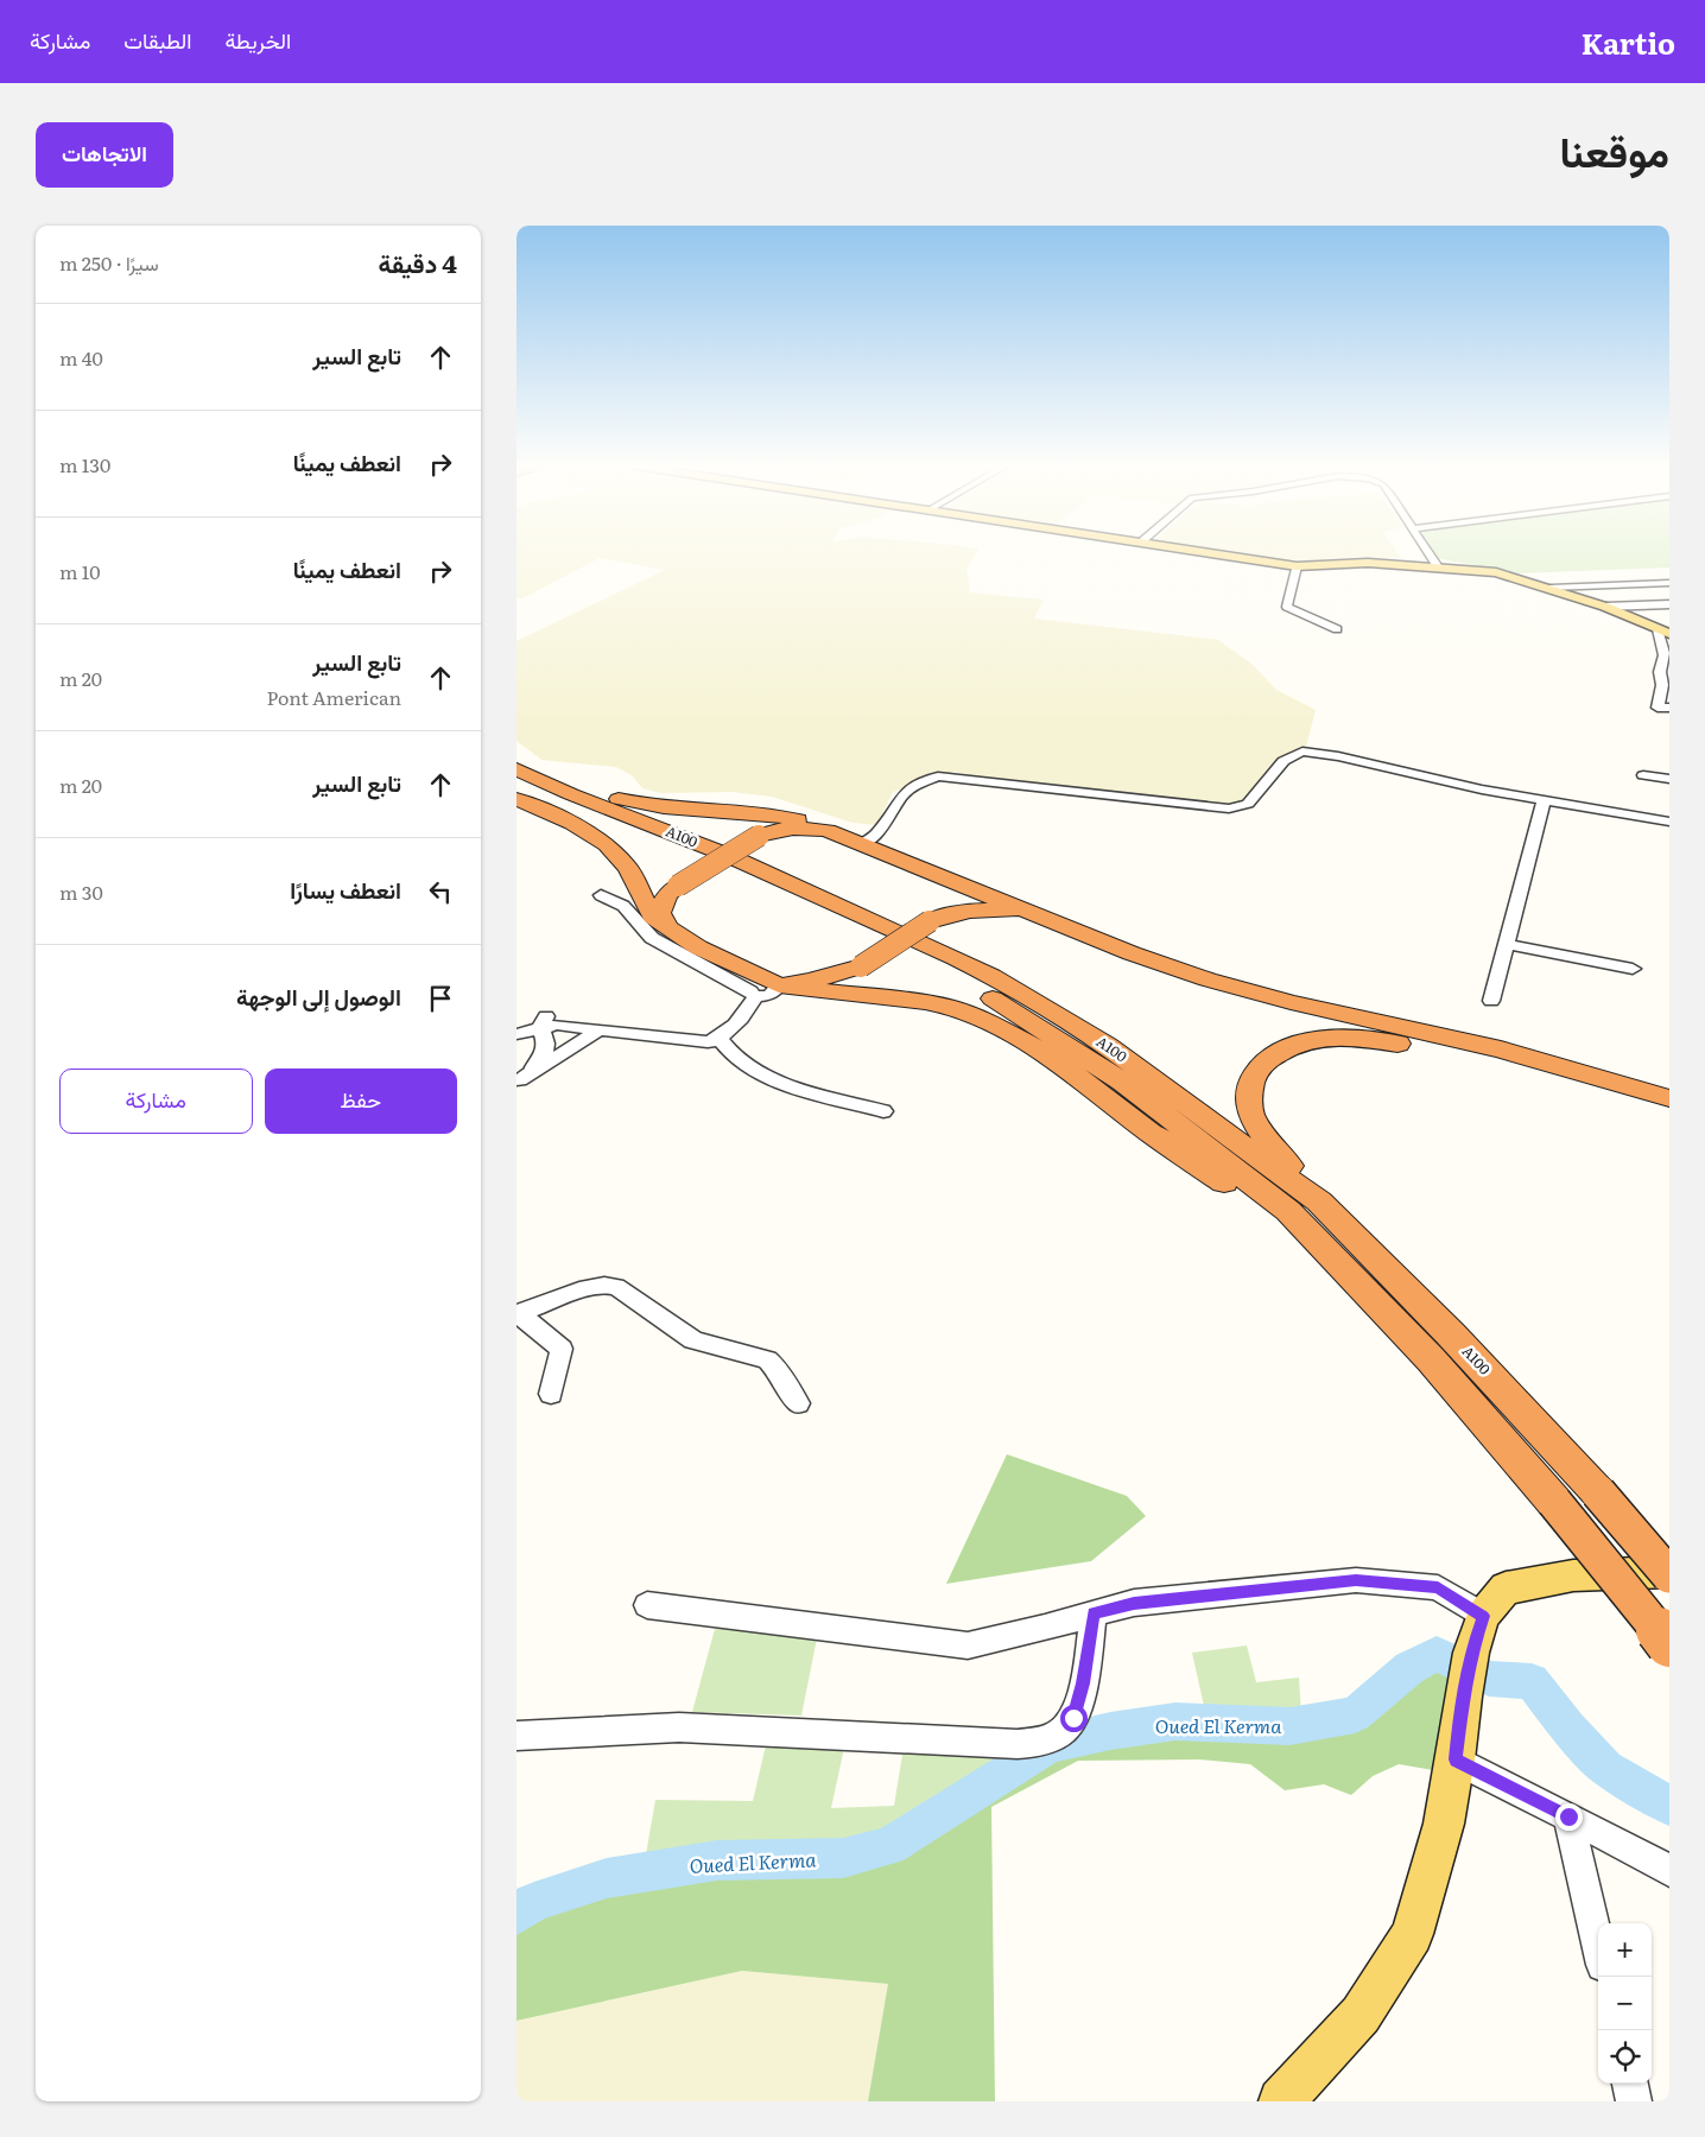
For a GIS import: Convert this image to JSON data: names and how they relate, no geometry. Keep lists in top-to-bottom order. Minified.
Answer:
{"streets":{"highway":["A100"]},"water":["Oued El Kerma"],"page":{"header":"Kartio","nav":["الخريطة","الطبقات","مشاركة"],"title":"موقعنا","buttons":["الاتجاهات",["حفظ","مشاركة"]],"heading":["4 دقيقة","سيرًا · 250 m"],"list":[["تابع السير","40 m"],["انعطف يمينًا","130 m"],["انعطف يمينًا","10 m"],["تابع السير","Pont American","20 m"],["تابع السير","20 m"],["انعطف يسارًا","30 m"],"الوصول إلى الوجهة"],"map_buttons":["+","−"]}}
